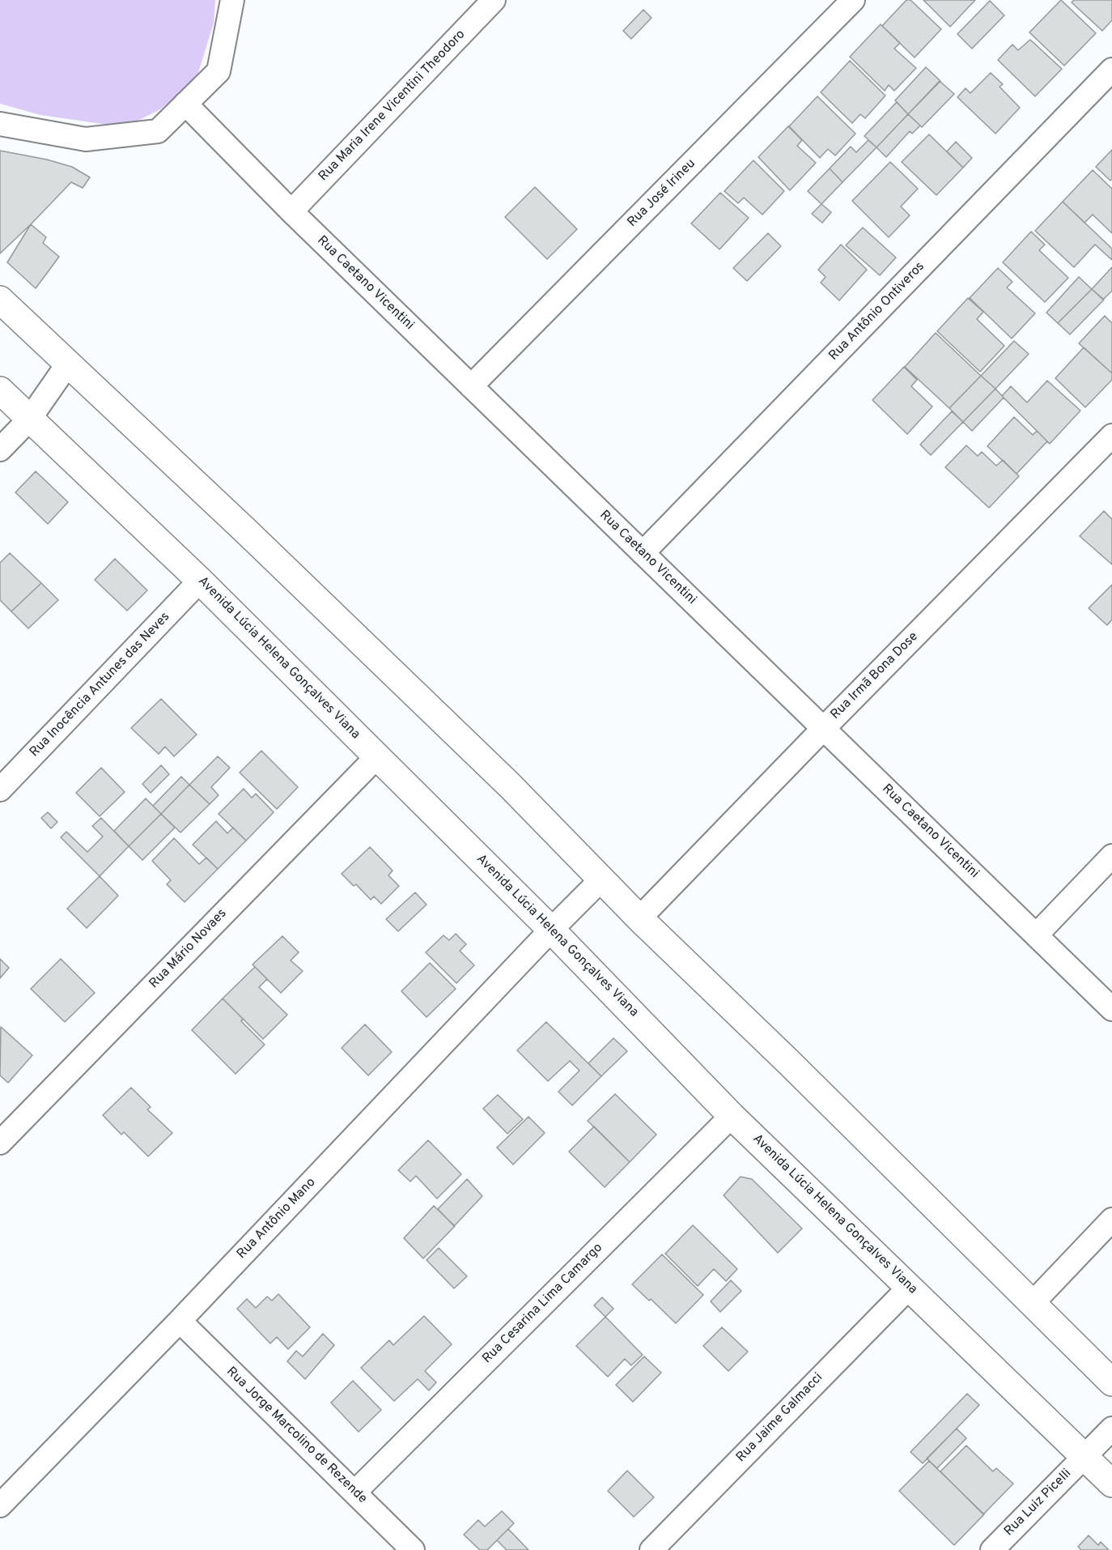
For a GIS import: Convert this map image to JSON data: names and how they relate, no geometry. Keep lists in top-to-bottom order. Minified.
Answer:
{"streets":{"street":["Rua Maria Irene Vicentini Theodoro","Rua José Irineu","Rua Caetano Vicentini","Rua Antônio Ontiveros","Avenida Lúcia Helena Gonçalves Viana","Rua Irmã Bona Dose","Rua Inocência Antunes das Neves","Rua Mário Novaes","Rua Antônio Mano","Rua Cesarina Lima Camargo","Rua Jaime Galmacci","Rua Jorge Marcolino de Rezende","Rua Luiz Picelli"]},"crossings":[["Rua Maria Irene Vicentini Theodoro","Rua Caetano Vicentini"],["Rua José Irineu","Rua Caetano Vicentini"],["Rua Caetano Vicentini","Rua Antônio Ontiveros"],["Rua Caetano Vicentini","Rua Irmã Bona Dose"],["Avenida Lúcia Helena Gonçalves Viana","Rua Inocência Antunes das Neves"],["Avenida Lúcia Helena Gonçalves Viana","Rua Mário Novaes"],["Avenida Lúcia Helena Gonçalves Viana","Rua Antônio Mano"],["Avenida Lúcia Helena Gonçalves Viana","Rua Cesarina Lima Camargo"],["Avenida Lúcia Helena Gonçalves Viana","Rua Jaime Galmacci"],["Avenida Lúcia Helena Gonçalves Viana","Rua Luiz Picelli"],["Rua Antônio Mano","Rua Jorge Marcolino de Rezende"],["Rua Cesarina Lima Camargo","Rua Jorge Marcolino de Rezende"]]}
